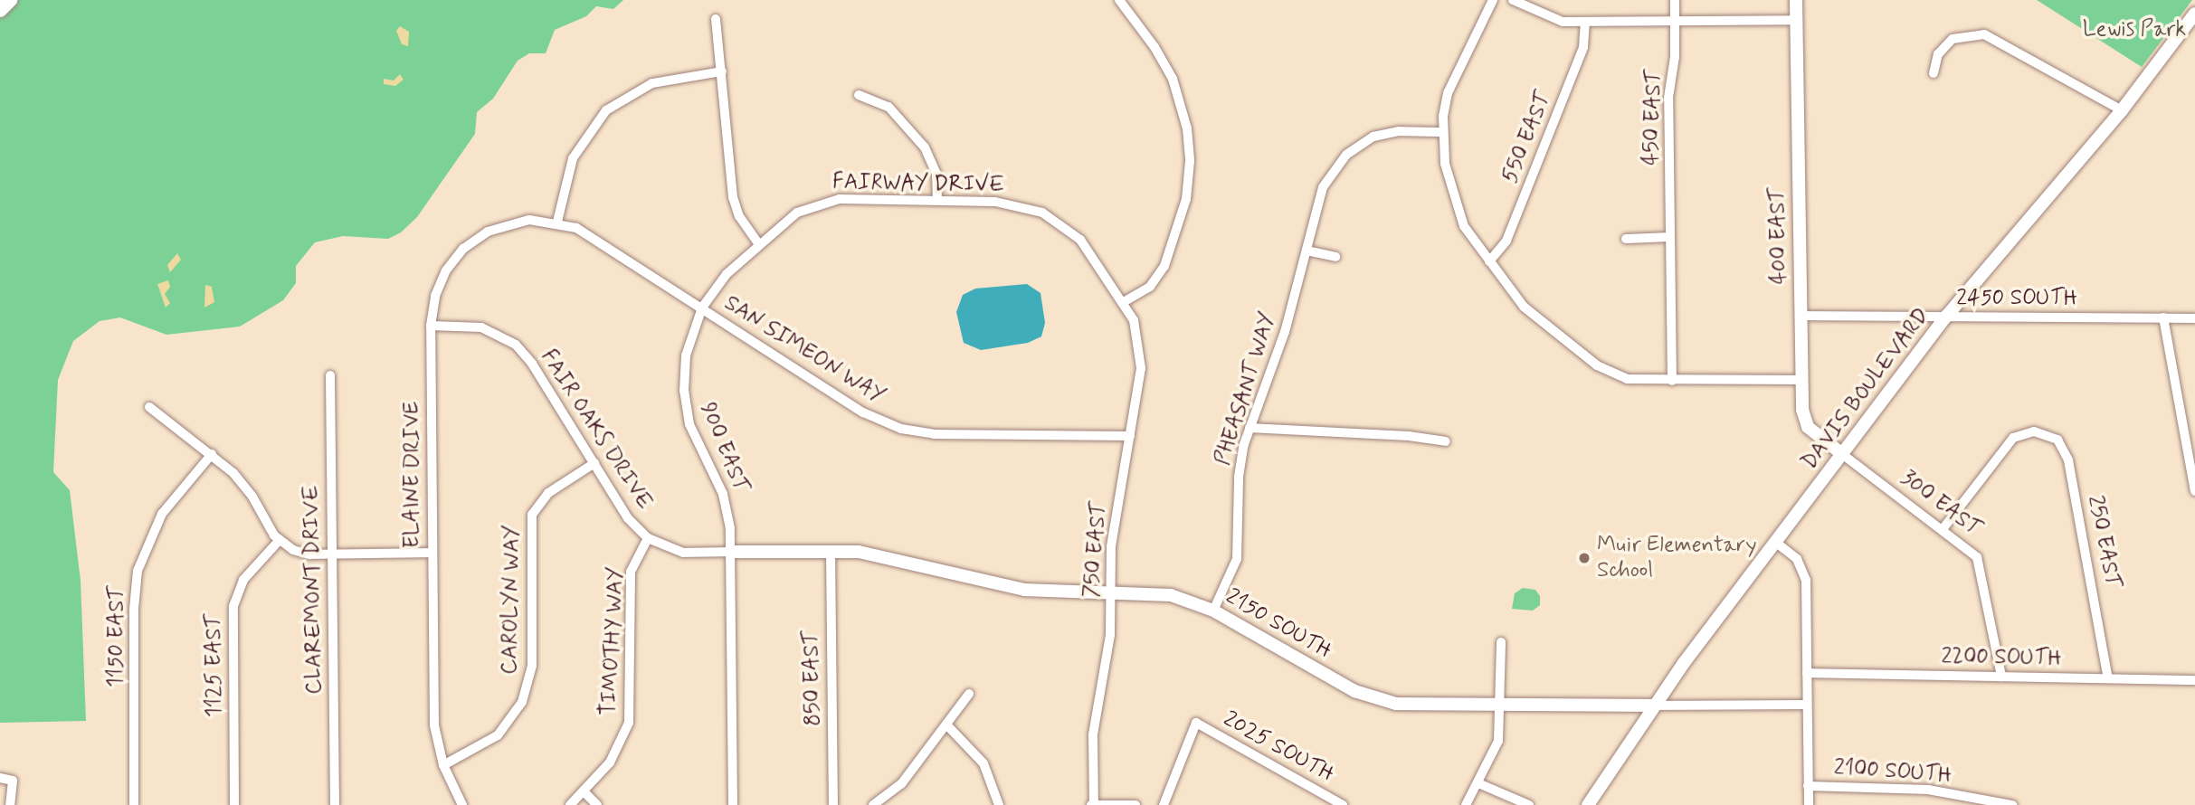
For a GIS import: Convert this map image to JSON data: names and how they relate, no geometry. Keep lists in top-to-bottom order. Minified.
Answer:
{"streets":{"street":["450 EAST","550 EAST","FAIRWAY DRIVE","400 EAST","2450 SOUTH","SAN SIMEON WAY","PHEASANT WAY","DAVIS BOULEVARD","FAIR OAKS DRIVE","900 EAST","ELAINE DRIVE","300 EAST","250 EAST","750 EAST","CLAREMONT DRIVE","CAROLYN WAY","2150 SOUTH","1150 EAST","TIMOTHY WAY","2200 SOUTH","1125 EAST","850 EAST","2025 SOUTH","2100 SOUTH"]},"crossings":[["FAIRWAY DRIVE","900 EAST"],["FAIRWAY DRIVE","750 EAST"],["400 EAST","2450 SOUTH"],["400 EAST","DAVIS BOULEVARD"],["400 EAST","300 EAST"],["2450 SOUTH","DAVIS BOULEVARD"],["SAN SIMEON WAY","900 EAST"],["SAN SIMEON WAY","ELAINE DRIVE"],["SAN SIMEON WAY","750 EAST"],["PHEASANT WAY","2150 SOUTH"],["DAVIS BOULEVARD","300 EAST"],["DAVIS BOULEVARD","2150 SOUTH"],["FAIR OAKS DRIVE","900 EAST"],["FAIR OAKS DRIVE","ELAINE DRIVE"],["FAIR OAKS DRIVE","CAROLYN WAY"],["FAIR OAKS DRIVE","2150 SOUTH"],["FAIR OAKS DRIVE","TIMOTHY WAY"],["900 EAST","2150 SOUTH"],["ELAINE DRIVE","CAROLYN WAY"],["300 EAST","250 EAST"],["300 EAST","2200 SOUTH"],["250 EAST","2200 SOUTH"],["750 EAST","2150 SOUTH"],["2150 SOUTH","850 EAST"]],"parks":["Lewis Park"],"places":["Muir Elementary School"]}
